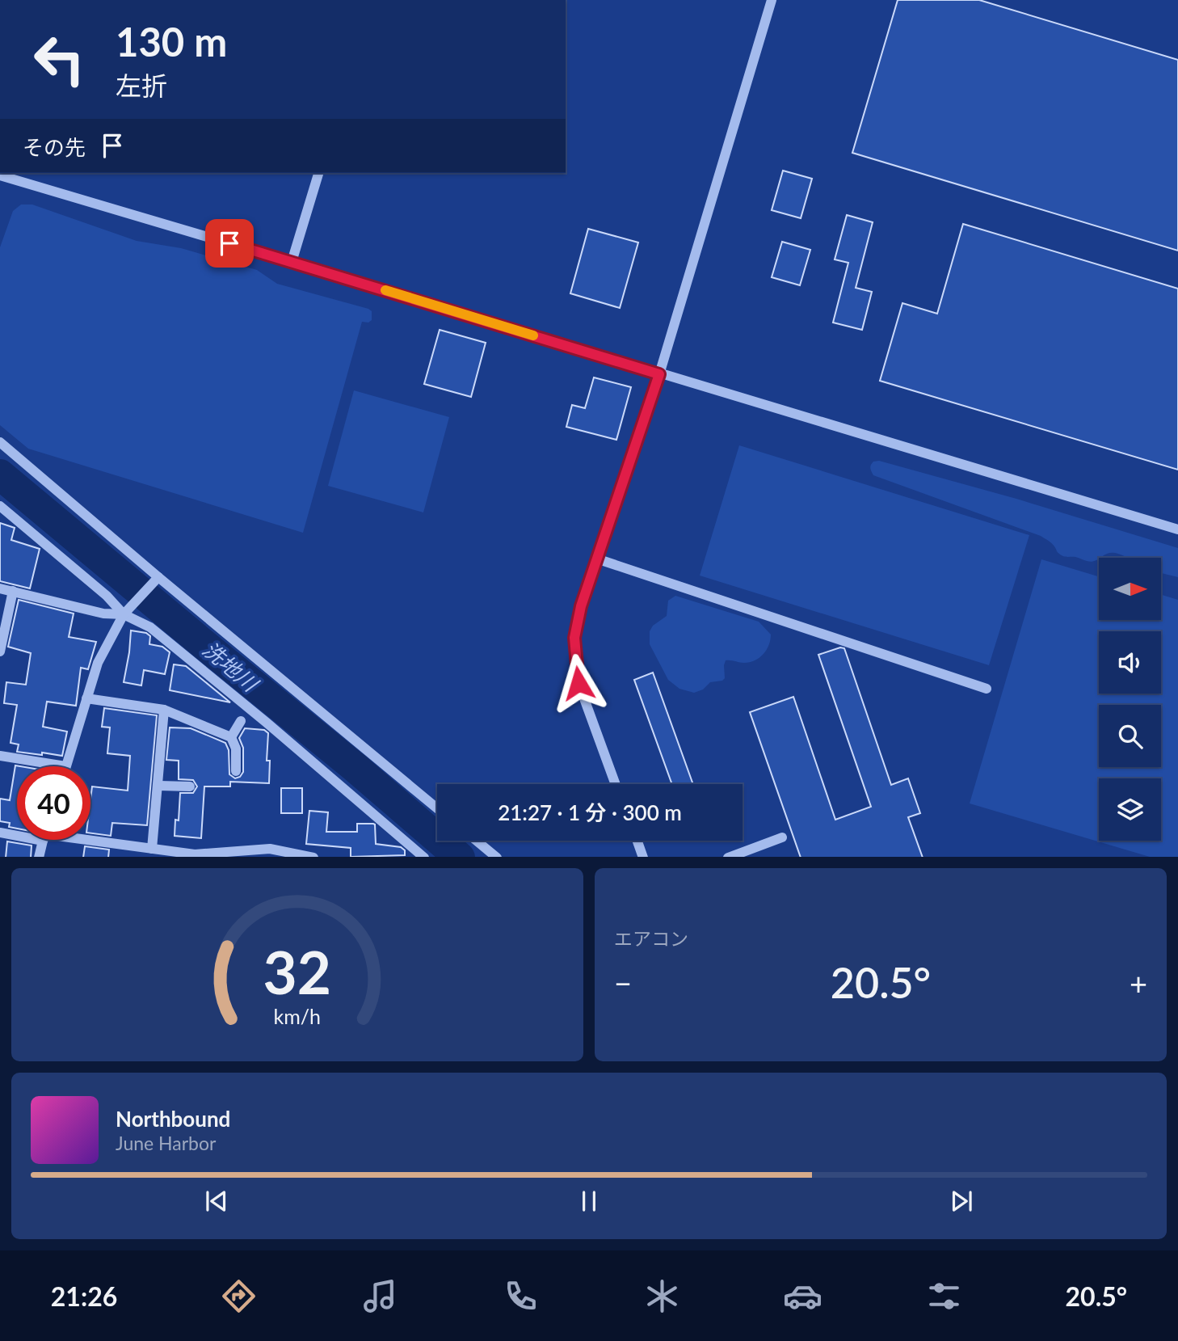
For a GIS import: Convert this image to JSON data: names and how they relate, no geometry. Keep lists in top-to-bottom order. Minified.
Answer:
{"water":["洗地川"],"north":"right","page":{"turn":["130 m","左折"],"then":"その先","limit":"40","trip":"21:27 · 1 分 · 300 m","tile":"エアコン","heat":["−","20.5°","+"],"song":["Northbound","June Harbor"],"tabs":["21:26","20.5°"],"gauge":["32","km/h"]}}
